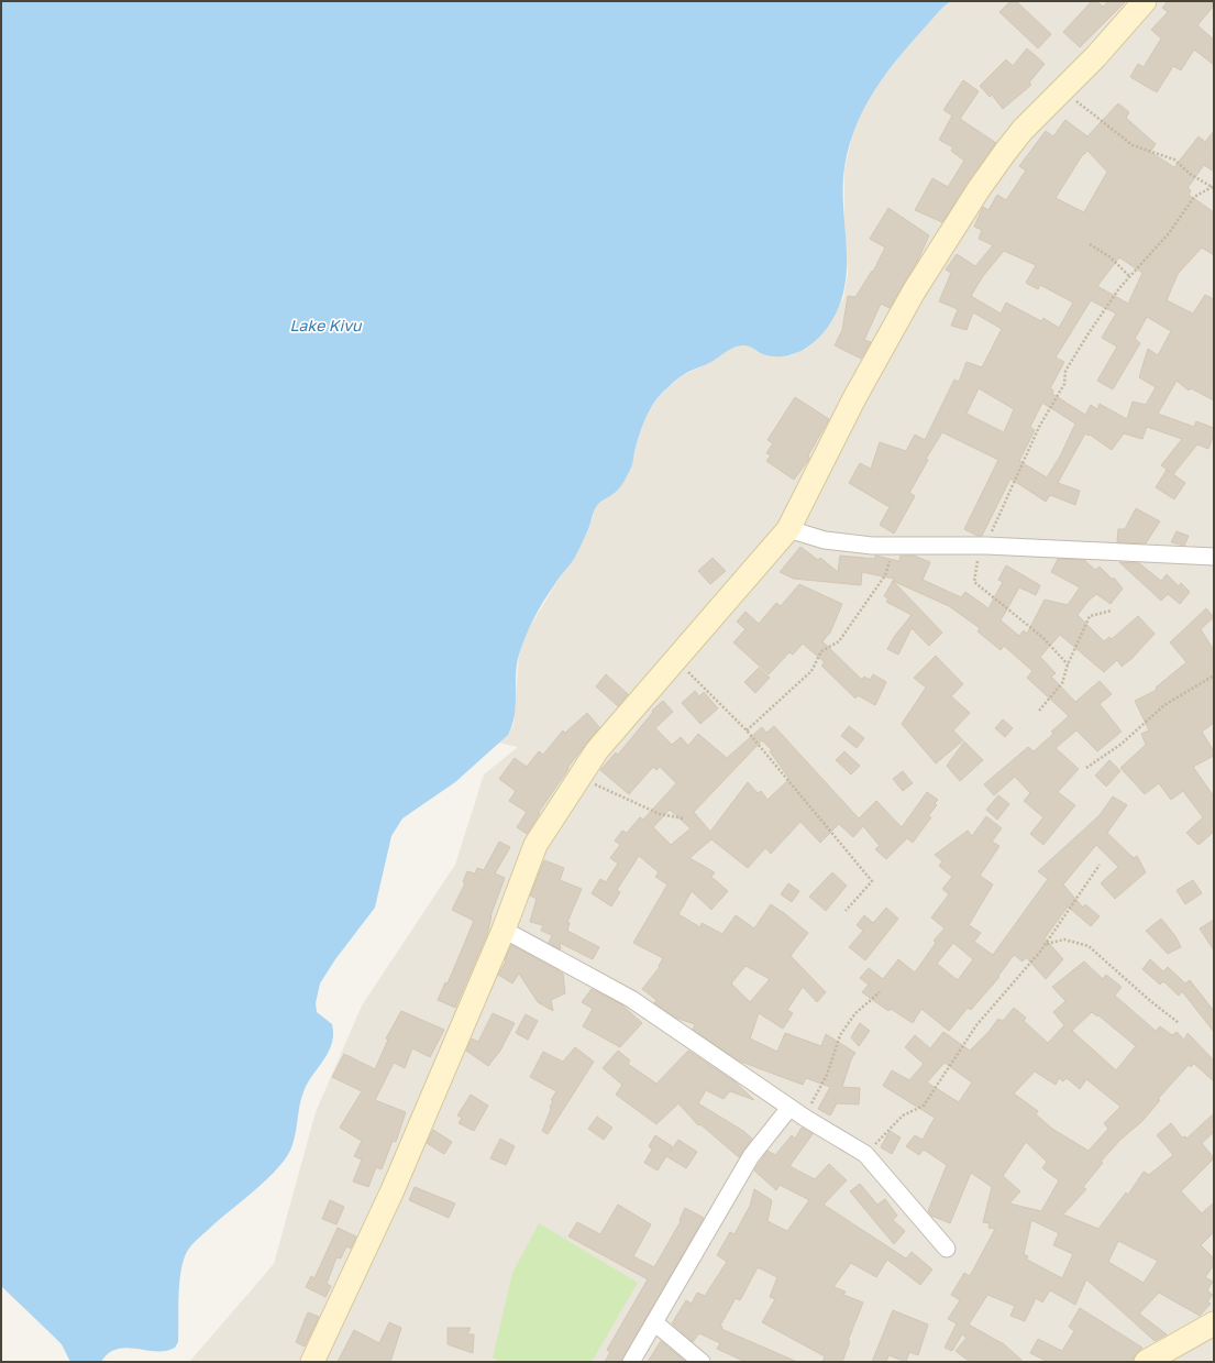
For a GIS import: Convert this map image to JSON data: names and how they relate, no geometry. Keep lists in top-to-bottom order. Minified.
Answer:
{"water":["Lake Kivu"]}
